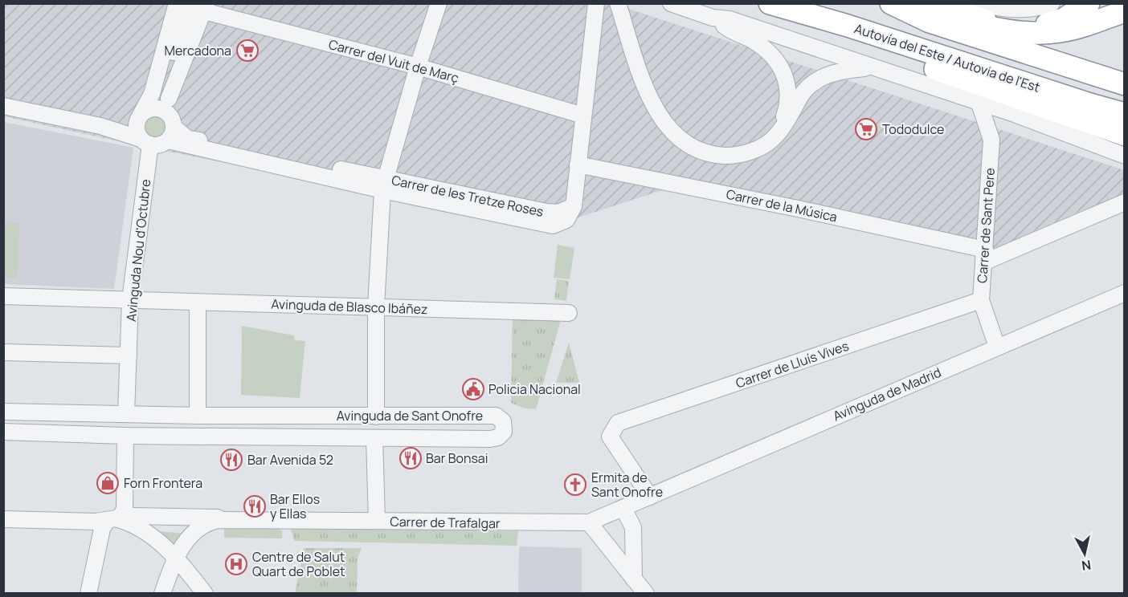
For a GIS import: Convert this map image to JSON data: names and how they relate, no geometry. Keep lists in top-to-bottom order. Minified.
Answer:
{"streets":{"highway":["Autovía del Este / Autovia de l'Est"],"street":["Carrer del Vuit de Març","Carrer de les Tretze Roses","Carrer de la Música","Carrer de Sant Pere","Avinguda Nou d'Octubre","Avinguda de Blasco Ibáñez","Carrer de Lluís Vives","Avinguda de Madrid","Avinguda de Sant Onofre","Carrer de Trafalgar"]},"crossings":[["Carrer de les Tretze Roses","Carrer de la Música"],["Carrer de les Tretze Roses","Avinguda Nou d'Octubre"],["Carrer de la Música","Carrer de Sant Pere"],["Carrer de Sant Pere","Carrer de Lluís Vives"],["Carrer de Sant Pere","Avinguda de Madrid"],["Avinguda Nou d'Octubre","Avinguda de Blasco Ibáñez"],["Avinguda Nou d'Octubre","Avinguda de Sant Onofre"],["Carrer de Lluís Vives","Avinguda de Madrid"],["Carrer de Lluís Vives","Carrer de Trafalgar"],["Avinguda de Madrid","Carrer de Trafalgar"]],"places":{"supermarket":["Mercadona","Tododulce"],"public building":["Policia Nacional"],"restaurant":["Bar Bonsai","Bar Avenida 52","Bar Ellos y Ellas"],"shop":["Forn Frontera"],"church":["Ermita de Sant Onofre"],"hospital":["Centre de Salut Quart de Poblet"]},"north":"bottom"}
